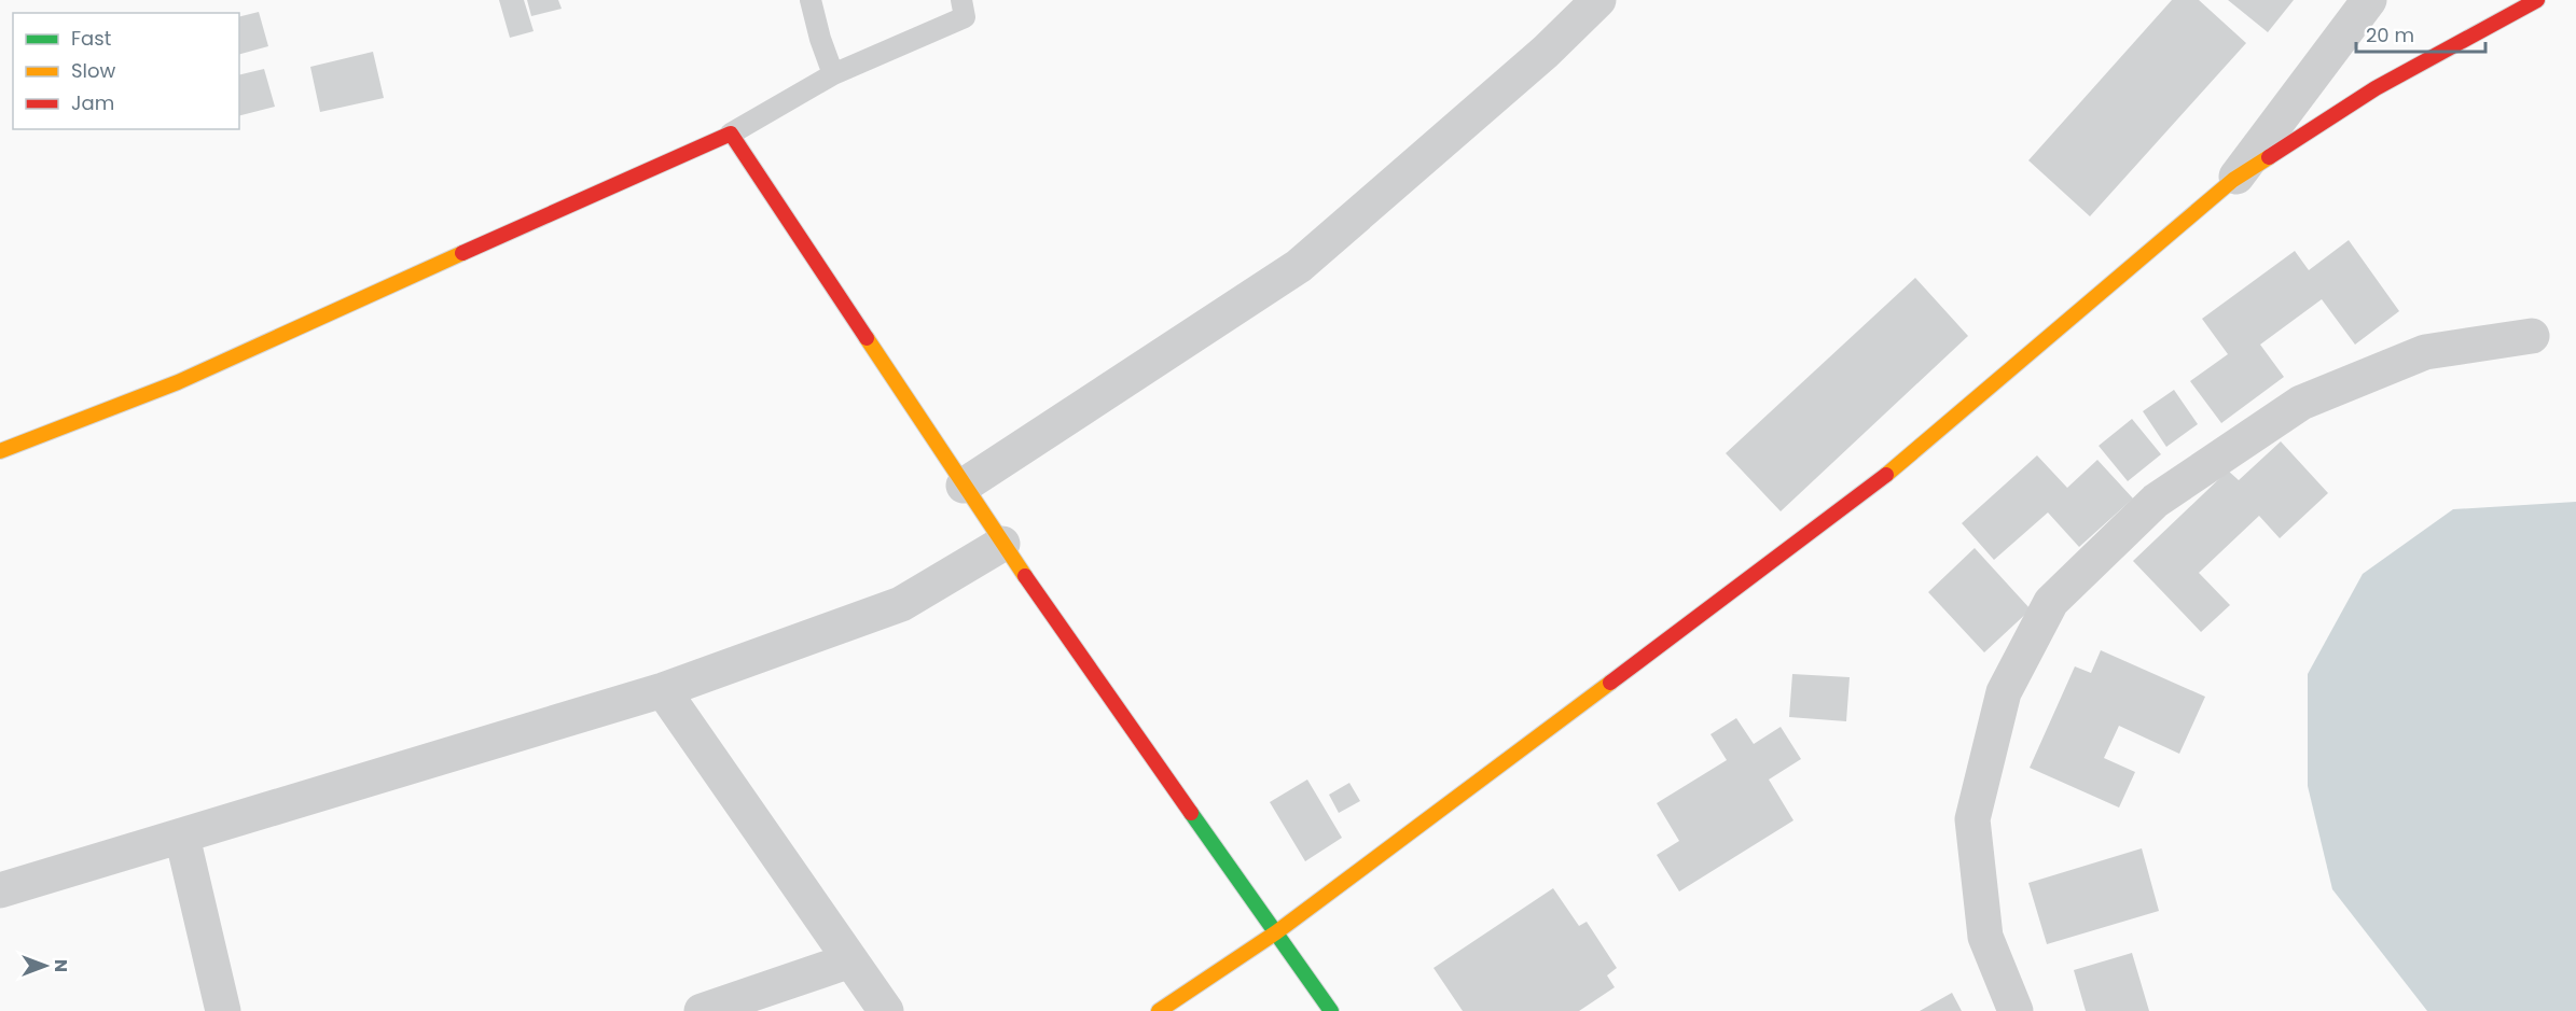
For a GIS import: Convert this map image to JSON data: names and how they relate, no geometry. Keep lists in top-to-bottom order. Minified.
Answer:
{"legend":["Fast","Slow","Jam"],"scale_bar":"20 m","north":"right"}
